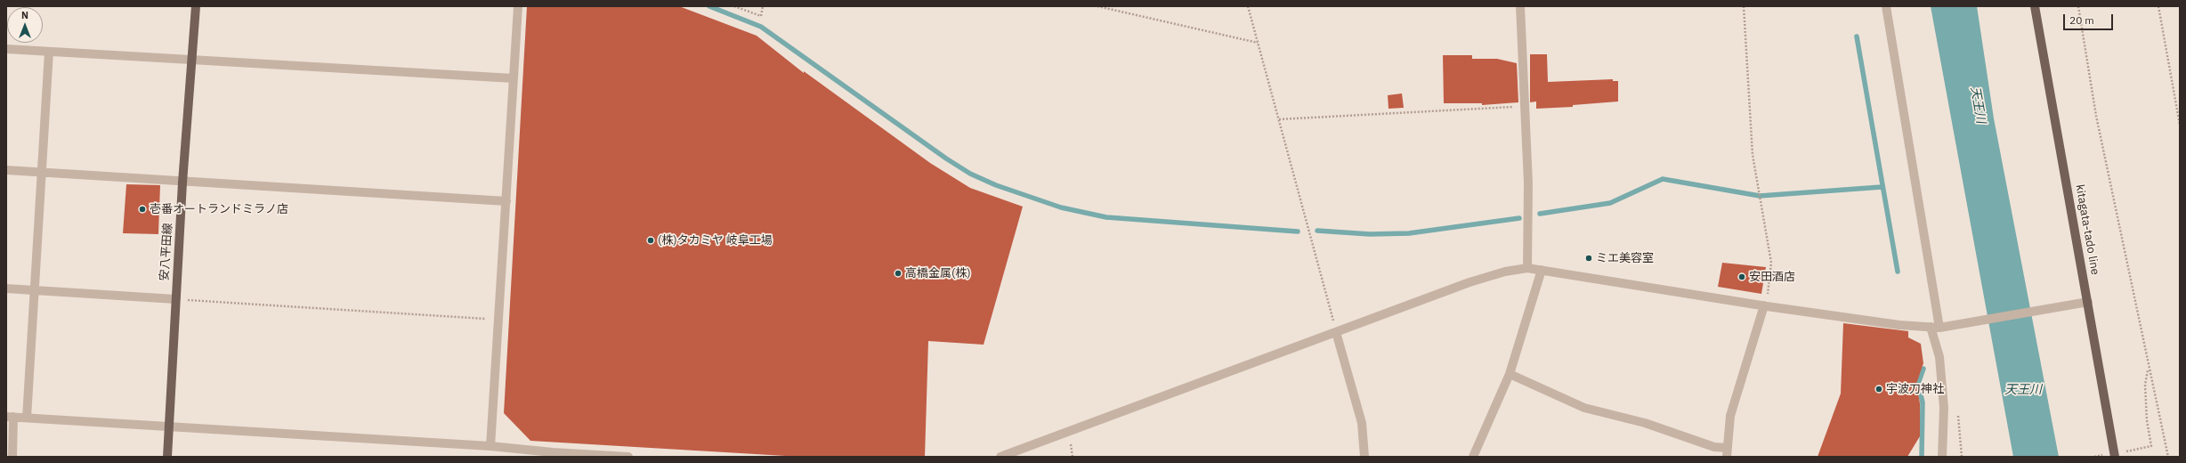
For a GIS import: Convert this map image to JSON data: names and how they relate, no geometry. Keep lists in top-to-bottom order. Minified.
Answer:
{"streets":{"main road":["kitagata-tado line","安八平田線"]},"water":["天王川"],"places":["壱番オートランドミラノ店","(株)タカミヤ 岐阜工場","ミエ美容室","高橋金属(株)","安田酒店","宇波刀神社"],"scale_bar":"20 m","north":"top"}
